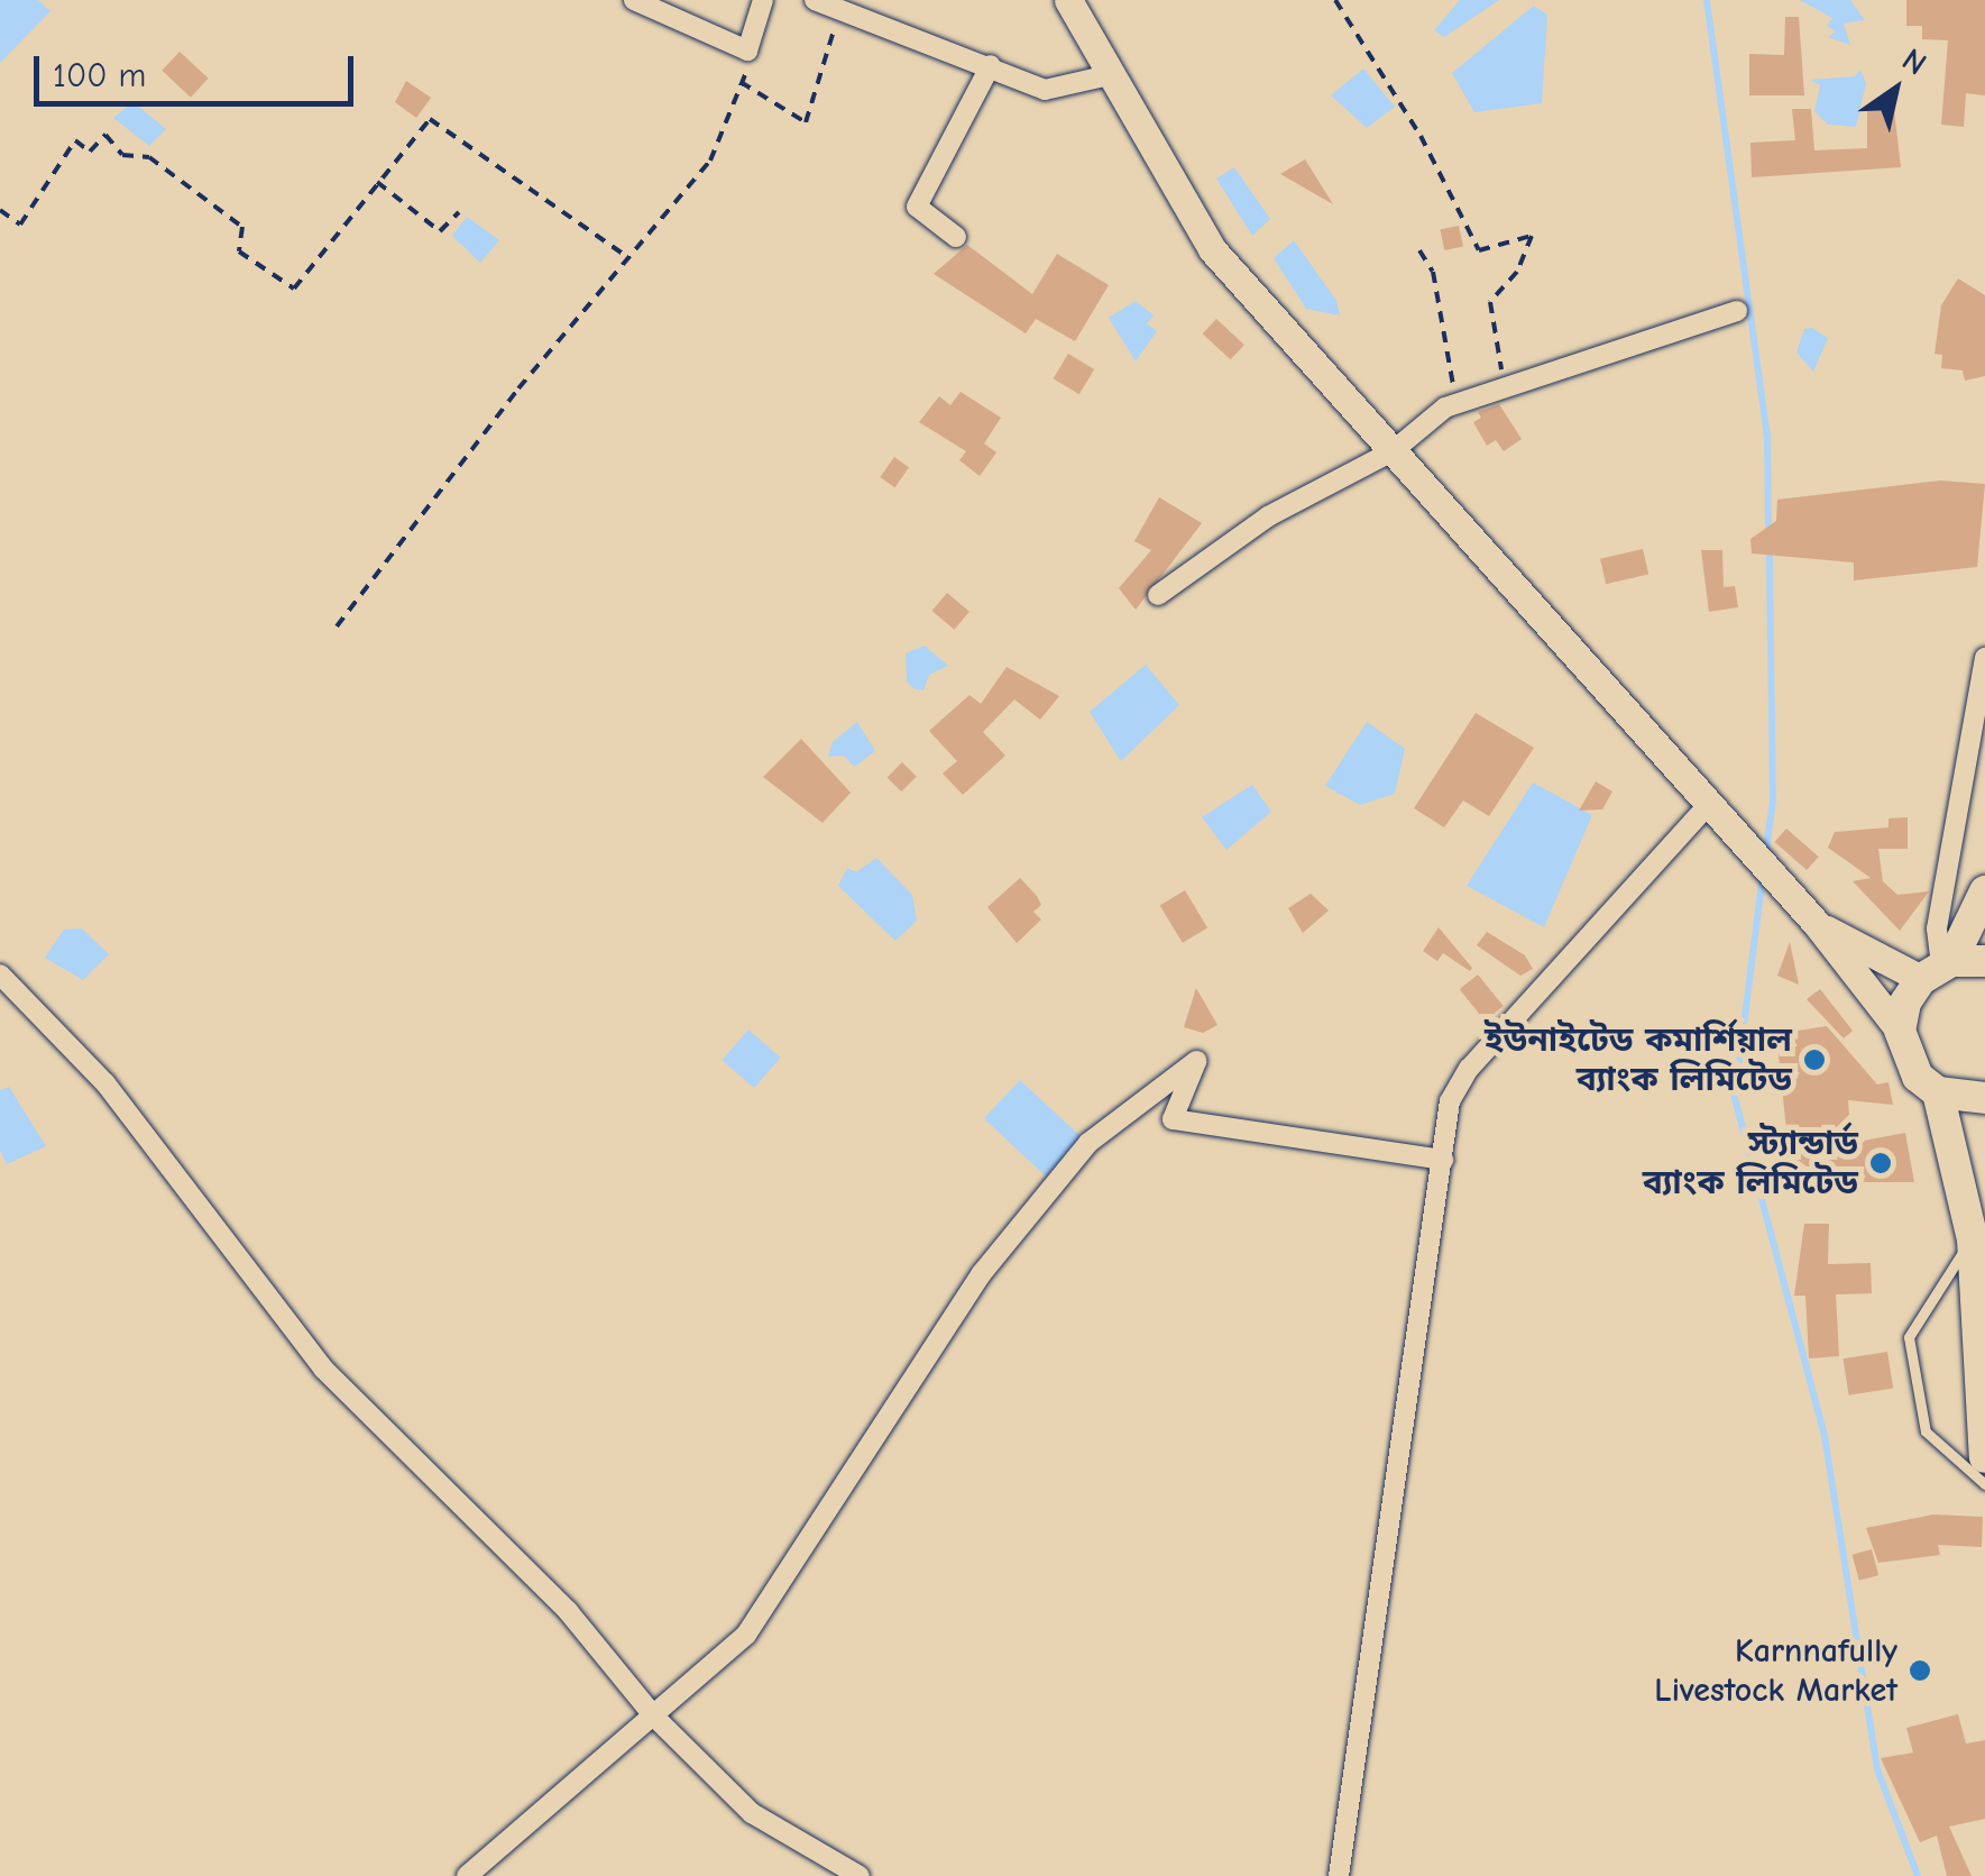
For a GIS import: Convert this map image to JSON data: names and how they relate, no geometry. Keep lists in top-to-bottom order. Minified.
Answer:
{"places":["ইউনাইটেড কমার্শিয়াল ব্যাংক লিমিটেড","স্ট্যান্ডার্ড ব্যাংক লিমিটেড","Karnnafully Livestock Market"],"scale_bar":"100 m","north":"top right"}
